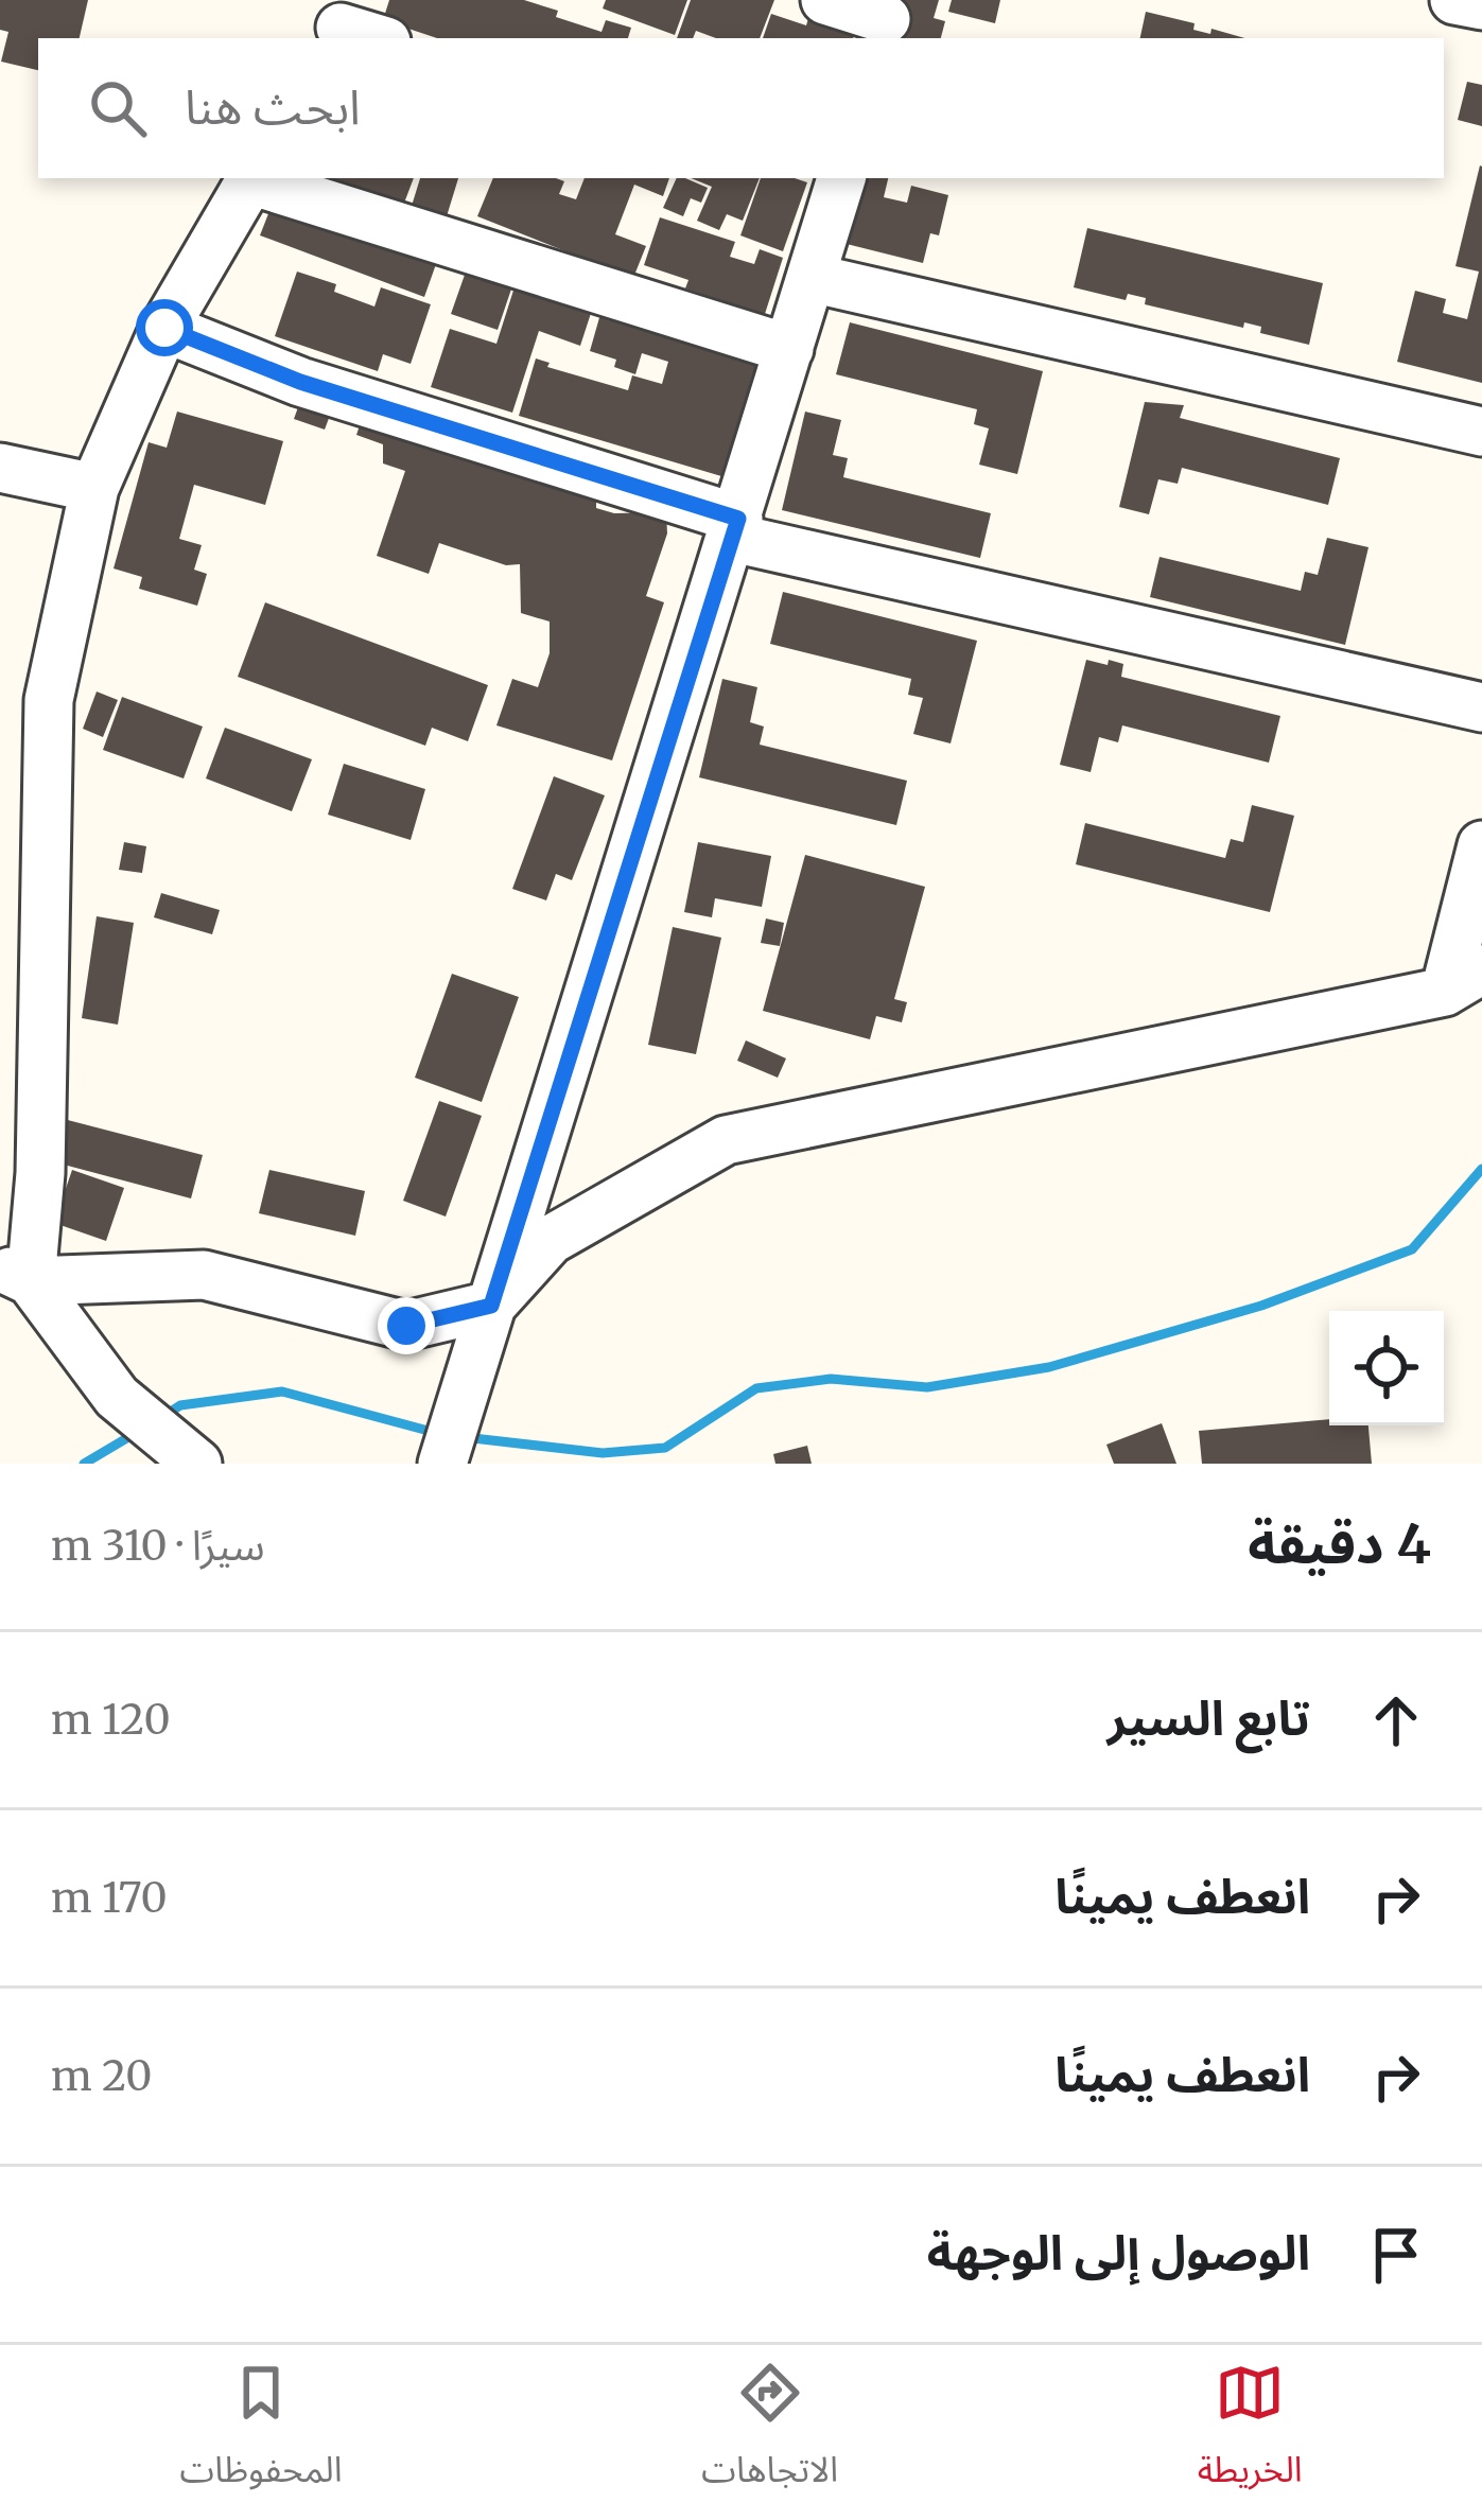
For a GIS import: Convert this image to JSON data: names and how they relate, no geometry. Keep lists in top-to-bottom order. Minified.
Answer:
{"page":{"search":"ابحث هنا","heading":["4 دقيقة","سيرًا · 310 m"],"list":[["تابع السير","120 m"],["انعطف يمينًا","170 m"],["انعطف يمينًا","20 m"],"الوصول إلى الوجهة"],"nav":["الخريطة","الاتجاهات","المحفوظات"]}}
